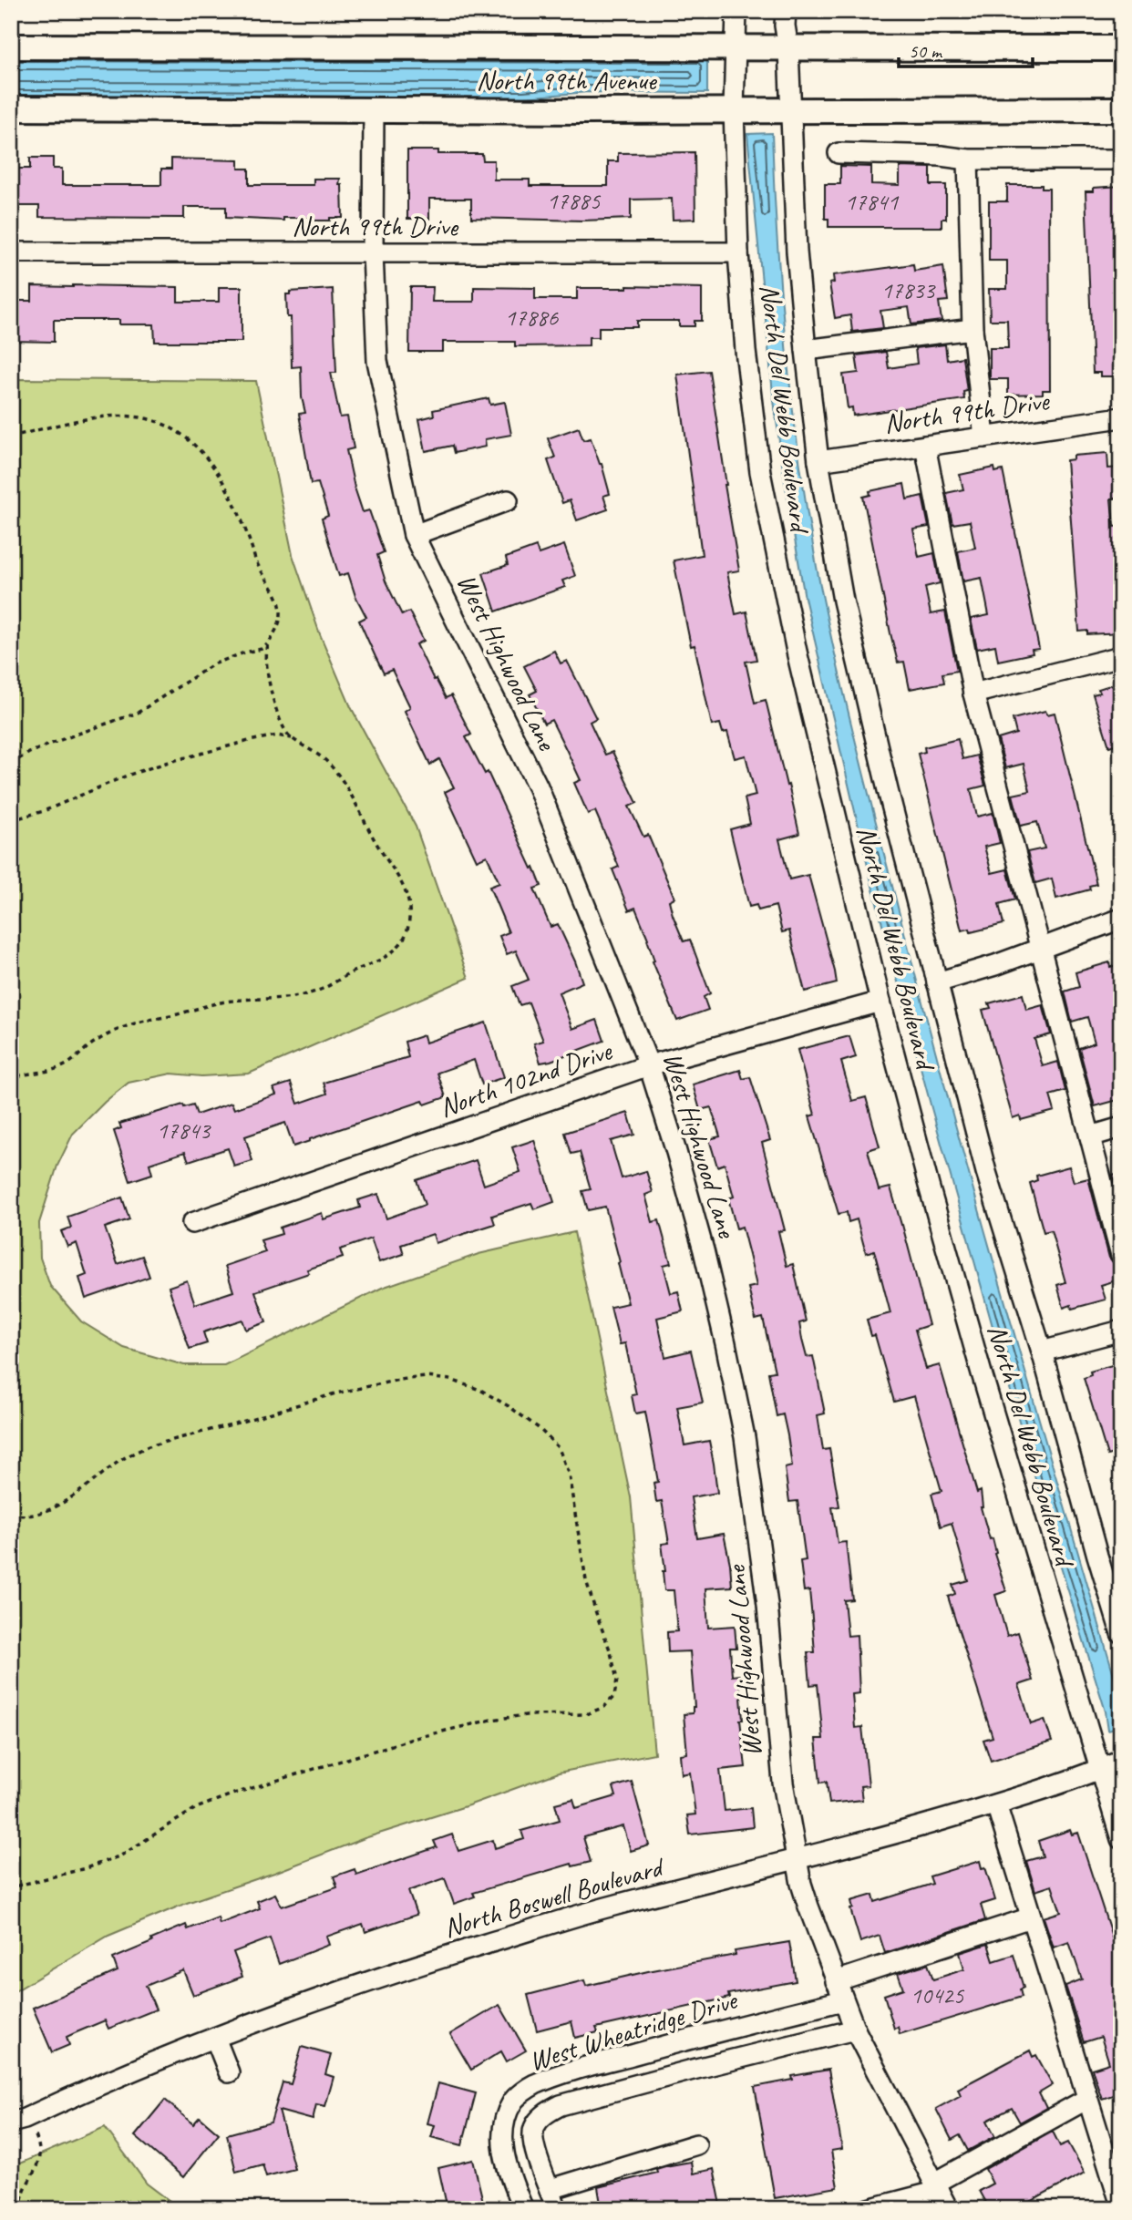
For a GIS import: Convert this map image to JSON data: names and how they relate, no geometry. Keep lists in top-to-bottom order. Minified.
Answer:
{"streets":{"main road":["North 99th Avenue"],"street":["North 99th Drive","North Del Webb Boulevard","West Highwood Lane","North 102nd Drive","North Boswell Boulevard","West Wheatridge Drive"]},"crossings":[["North 99th Avenue","North Del Webb Boulevard"],["North 99th Avenue","West Highwood Lane"],["North 99th Drive","North Del Webb Boulevard"],["North 99th Drive","West Highwood Lane"],["North Del Webb Boulevard","North 102nd Drive"],["North Del Webb Boulevard","North Boswell Boulevard"],["West Highwood Lane","North 102nd Drive"],["West Highwood Lane","North Boswell Boulevard"],["West Highwood Lane","West Wheatridge Drive"]],"house_numbers":["17885","17841","17833","17886","17843","10425"],"scale_bar":"50 m"}
